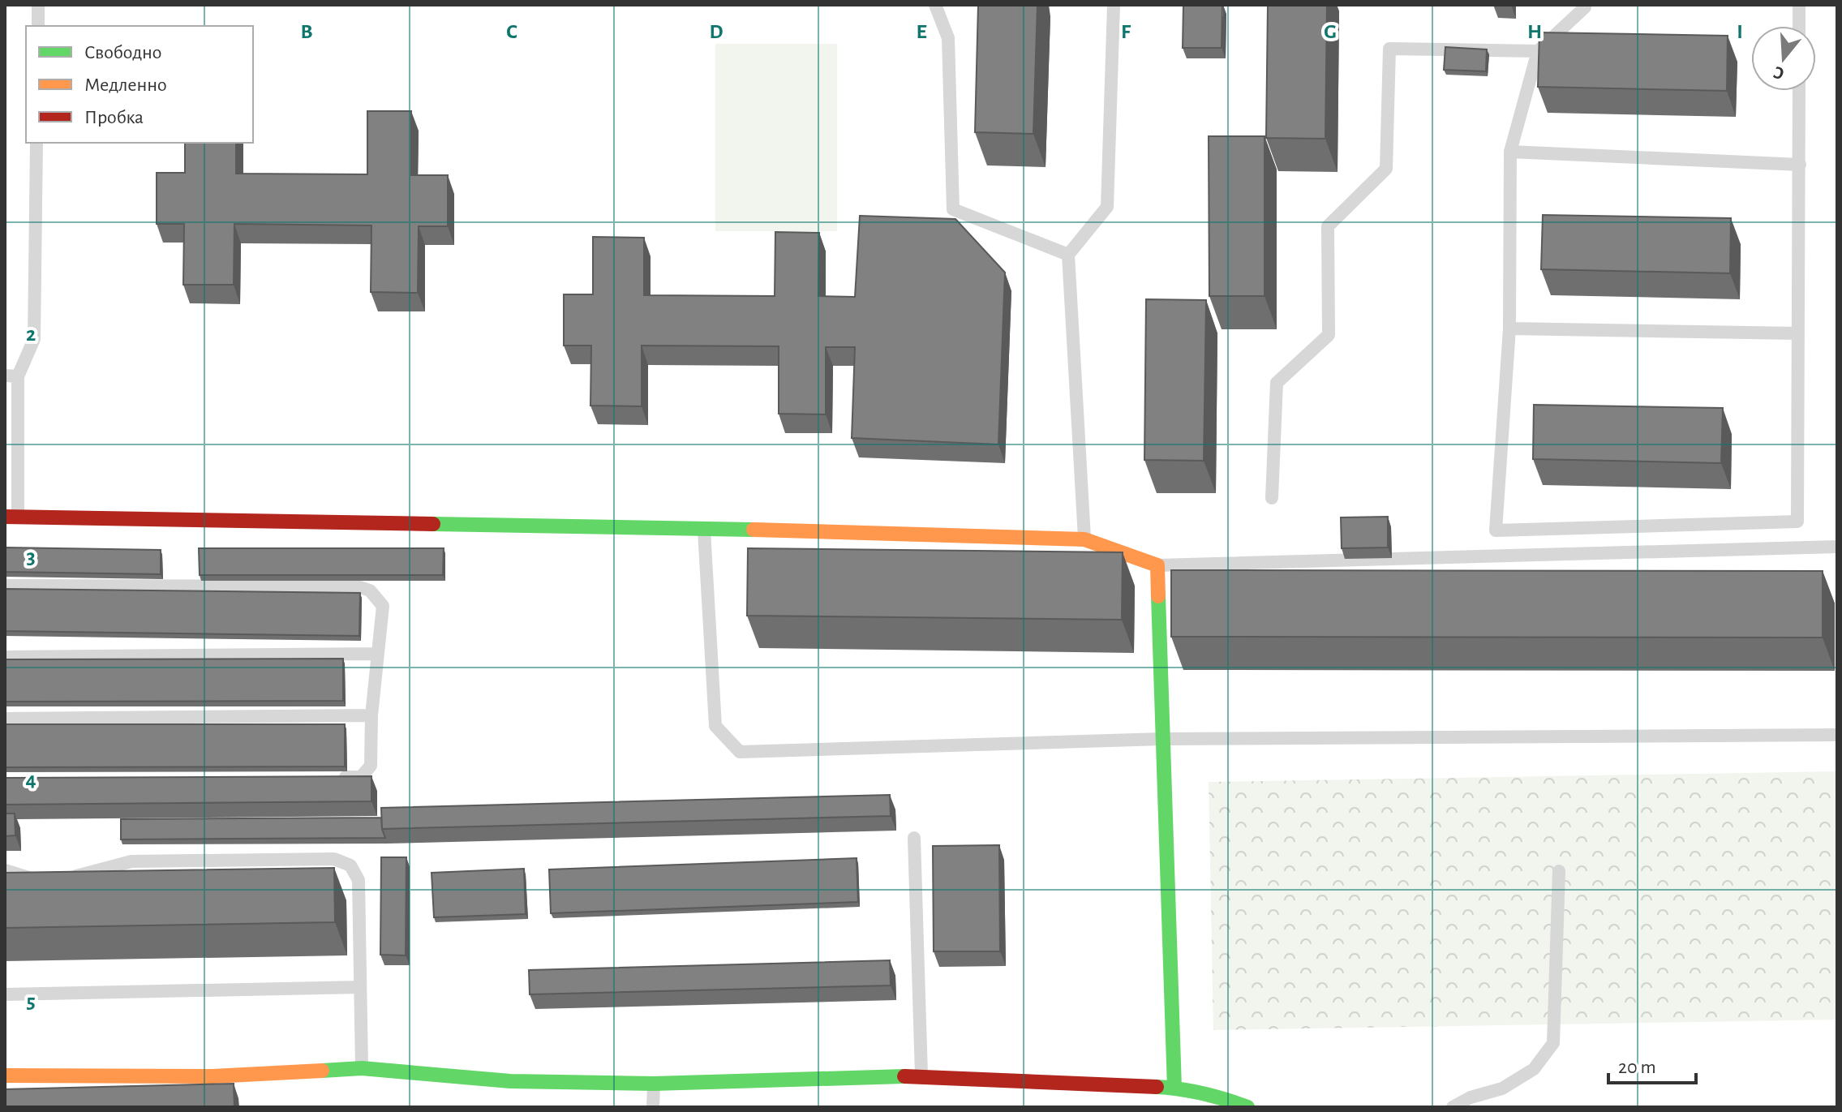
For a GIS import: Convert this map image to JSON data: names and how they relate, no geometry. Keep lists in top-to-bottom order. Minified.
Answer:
{"legend":["Свободно","Медленно","Пробка"],"scale_bar":"20 m","north":"bottom","grid":{"columns":["B","C","D","E","F","G","H","I"],"rows":["2","3","4","5"]}}
